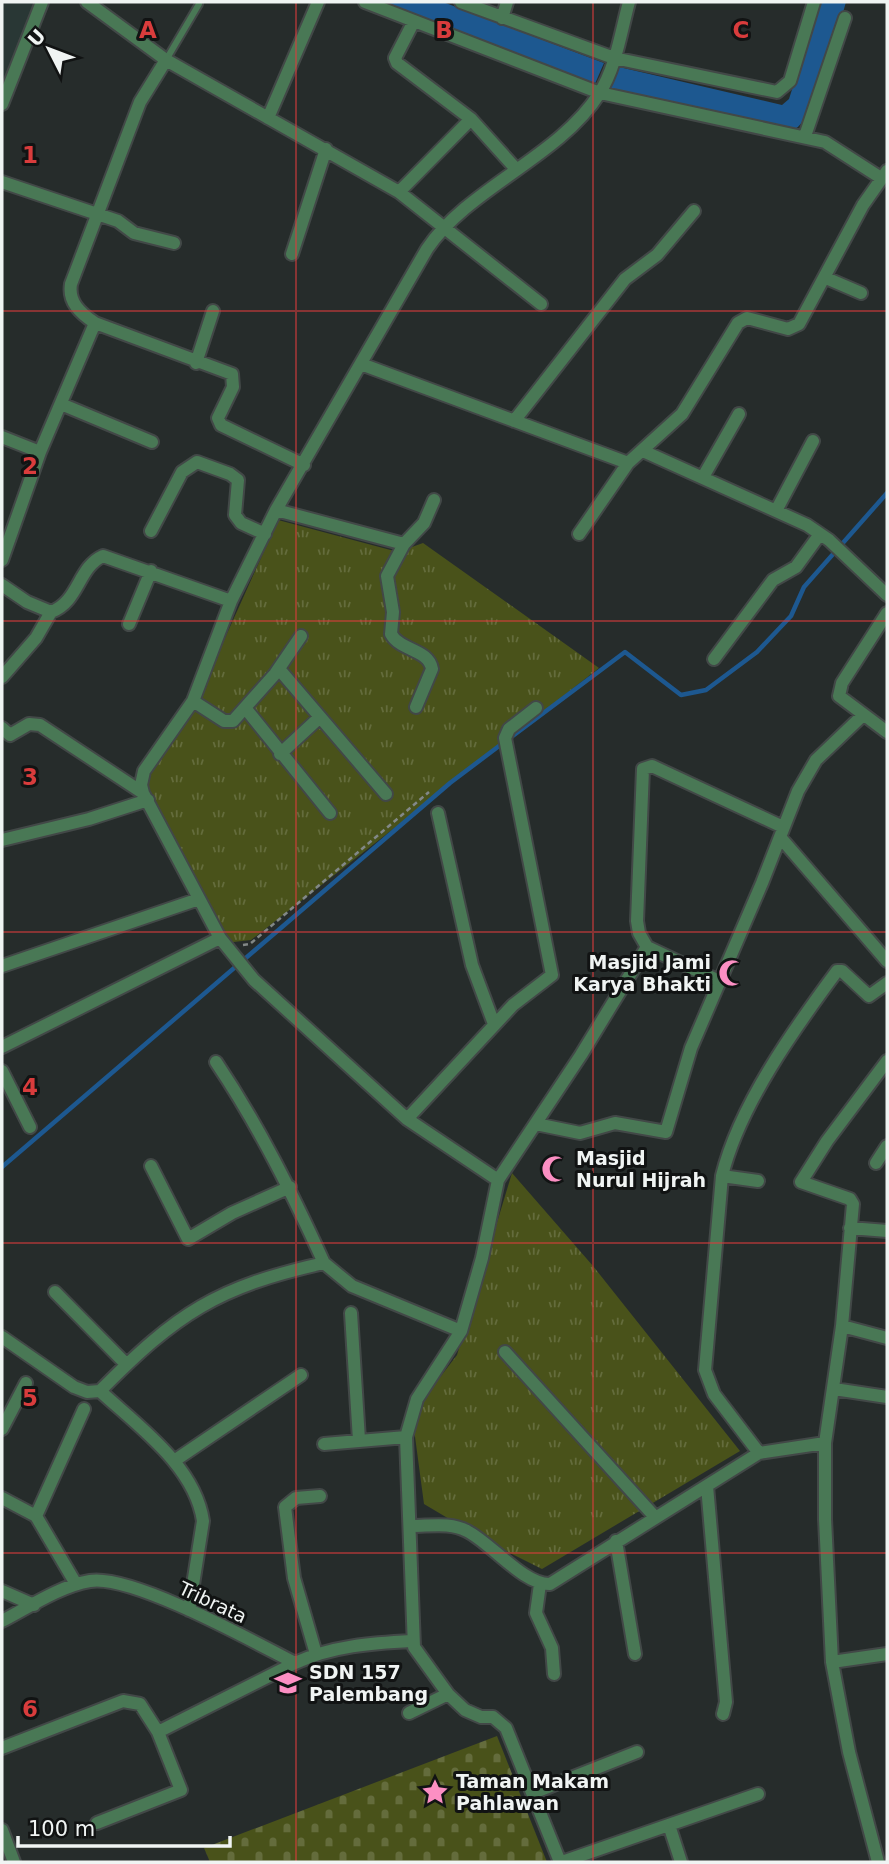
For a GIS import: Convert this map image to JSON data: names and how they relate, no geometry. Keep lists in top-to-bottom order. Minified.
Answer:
{"streets":{"street":["Tribrata"]},"places":{"mosque":["Masjid Jami Karya Bhakti","Masjid Nurul Hijrah"],"school or university":["SDN 157 Palembang"],"place":["Taman Makam Pahlawan"]},"scale_bar":"100 m","north":"top left","grid":{"columns":["A","B","C"],"rows":["1","2","3","4","5","6"]}}
